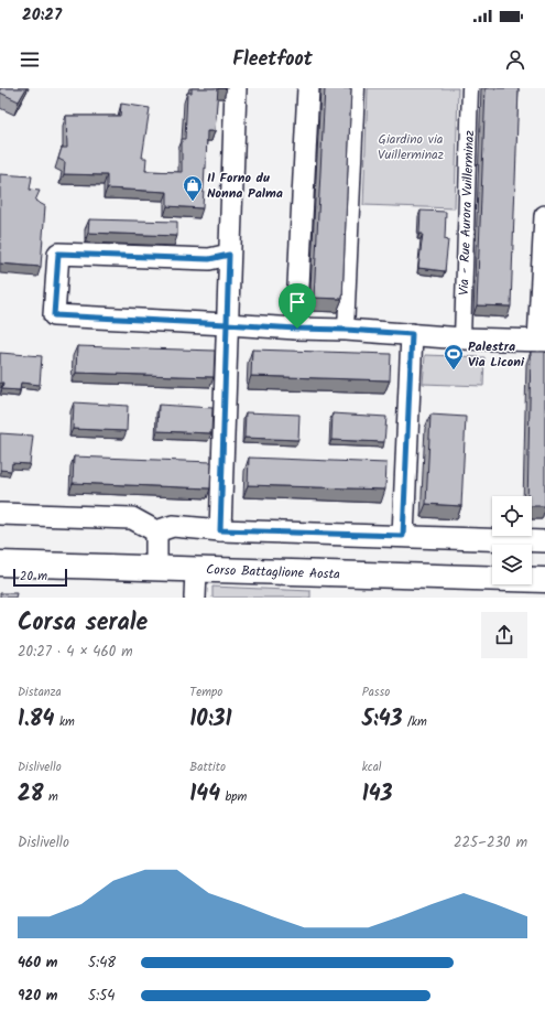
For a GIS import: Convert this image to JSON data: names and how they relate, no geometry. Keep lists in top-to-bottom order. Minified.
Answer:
{"streets":{"street":["Via - Rue Aurora Vuillerminaz","Corso Battaglione Aosta"]},"parks":["Giardino via Vuillerminaz"],"places":{"shop":["Il Forno du Nonna Palma"],"sports":["Palestra Via Liconi"]},"scale_bar":"20 m","page":{"status":"20:27","header":"Fleetfoot","scale":"20 m","heading":["Corsa serale","20:27 · 4 × 460 m"],"stats":[["Distanza","1.84 km"],["Tempo","10:31"],["Passo","5:43 /km"],["Dislivello","28 m"],["Battito","144 bpm"],["kcal","143"]],"chart":["Dislivello","225–230 m"],"list":[{"name":"460 m","note":"5:48"},{"name":"920 m","note":"5:54"}]}}
